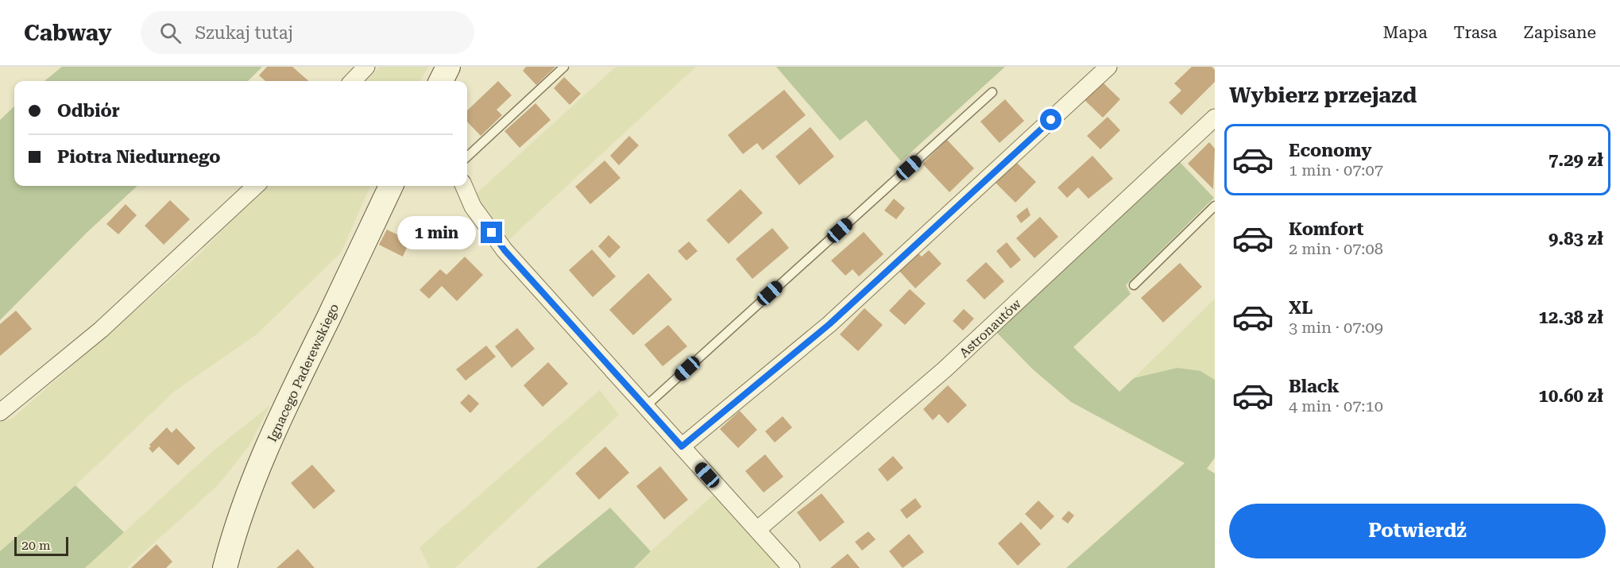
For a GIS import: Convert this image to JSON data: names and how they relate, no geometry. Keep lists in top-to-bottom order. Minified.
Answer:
{"streets":{"street":["Astronautów","Ignacego Paderewskiego"]},"scale_bar":"20 m","page":{"header":"Cabway","search":"Szukaj tutaj","nav":["Mapa","Trasa","Zapisane"],"heading":"Wybierz przejazd","banner":["Odbiór","Piotra Niedurnego"],"list":[{"name":"Economy","note":"1 min · 07:07","value":"7.29 zł"},{"name":"Komfort","note":"2 min · 07:08","value":"9.83 zł"},{"name":"XL","note":"3 min · 07:09","value":"12.38 zł"},{"name":"Black","note":"4 min · 07:10","value":"10.60 zł"}],"bubble":"1 min","buttons":"Potwierdź","scale":"20 m"}}
